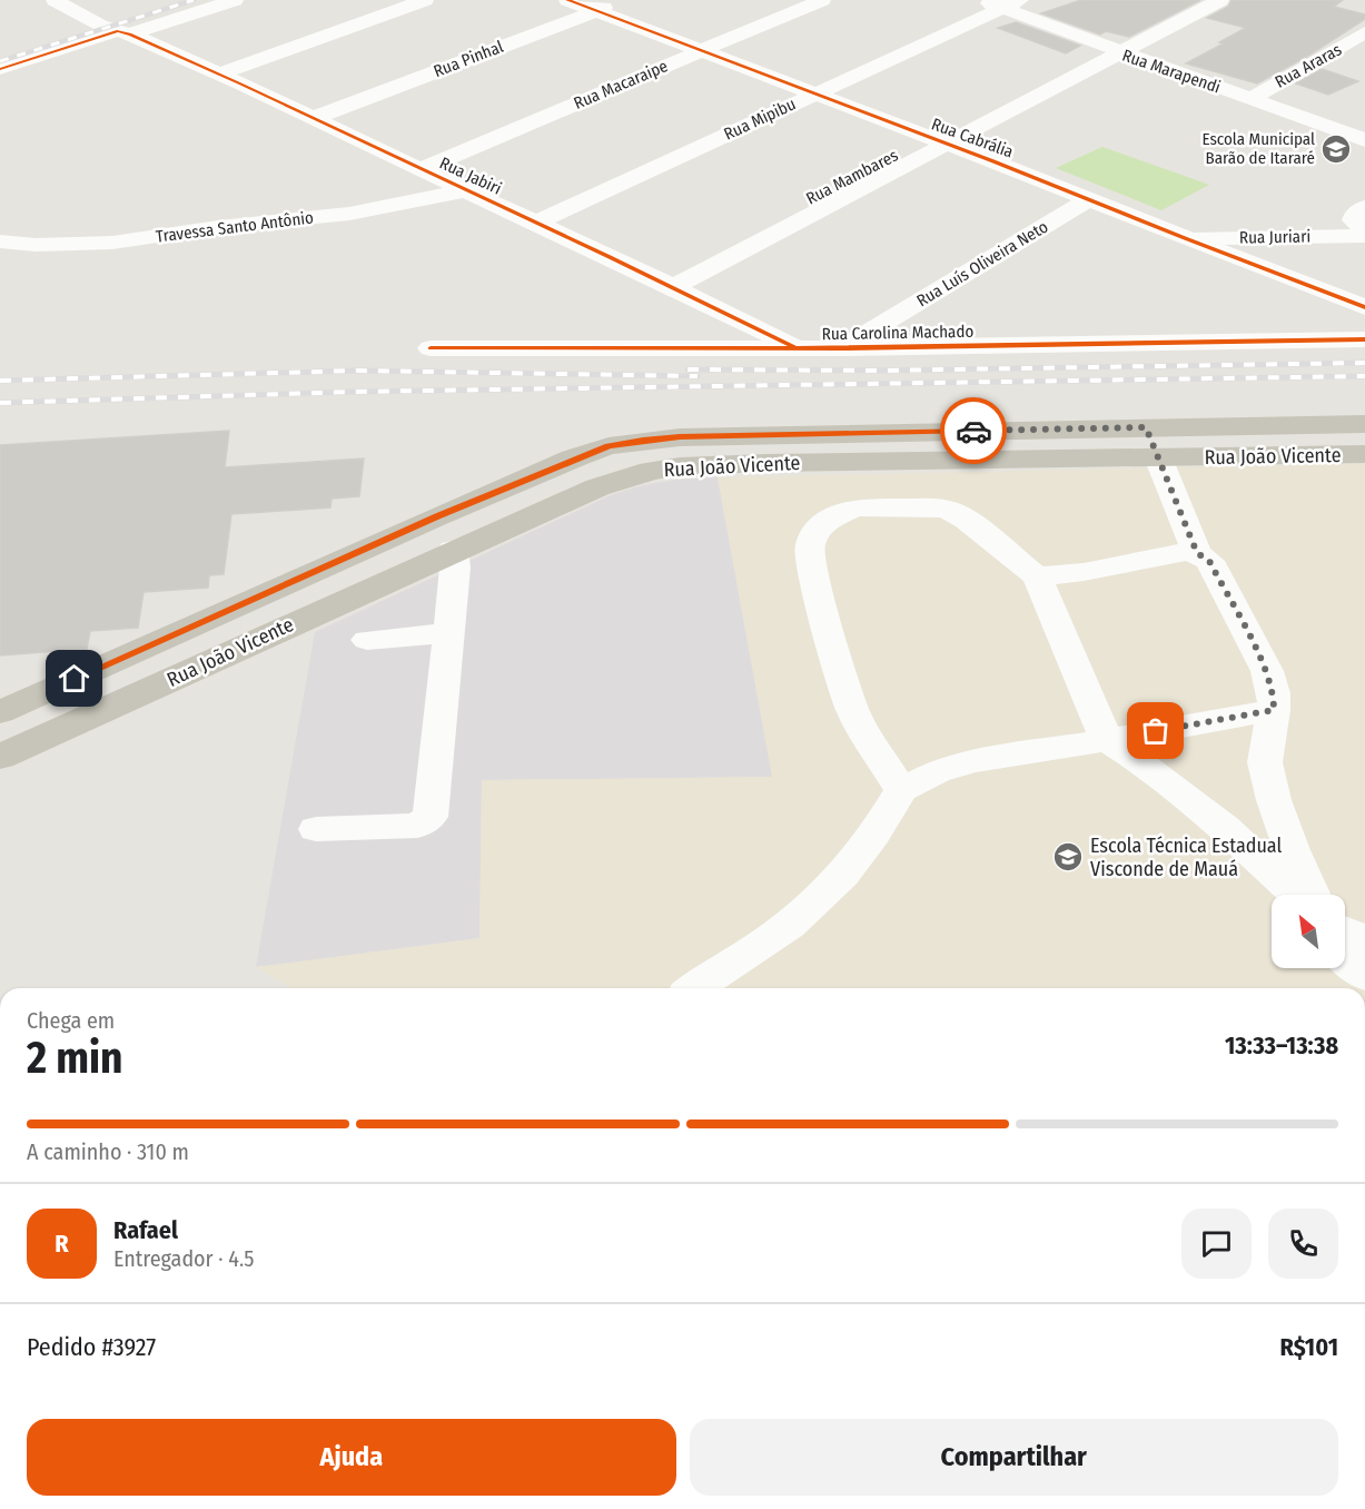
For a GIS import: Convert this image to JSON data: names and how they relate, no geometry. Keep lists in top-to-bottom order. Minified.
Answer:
{"streets":{"main road":["Rua João Vicente"],"street":["Rua Pinhal","Rua Araras","Rua Marapendi","Rua Macaraipe","Rua Mipibu","Rua Cabrália","Rua Jabiri","Rua Mambares","Travessa Santo Antônio","Rua Juriari","Rua Luís Oliveira Neto","Rua Carolina Machado"]},"crossings":[["Rua Pinhal","Rua Cabrália"],["Rua Pinhal","Rua Jabiri"],["Rua Araras","Rua Marapendi"],["Rua Marapendi","Rua Mipibu"],["Rua Marapendi","Rua Mambares"],["Rua Macaraipe","Rua Cabrália"],["Rua Macaraipe","Rua Jabiri"],["Rua Mipibu","Rua Cabrália"],["Rua Mipibu","Rua Jabiri"],["Rua Cabrália","Rua Mambares"],["Rua Cabrália","Rua Juriari"],["Rua Cabrália","Rua Luís Oliveira Neto"],["Rua Jabiri","Rua Mambares"],["Rua Jabiri","Travessa Santo Antônio"],["Rua Jabiri","Rua Carolina Machado"],["Rua Luís Oliveira Neto","Rua Carolina Machado"]],"places":{"school or university":["Escola Municipal Barão de Itararé","Escola Técnica Estadual Visconde de Mauá"]},"north":"top left","page":{"heading":["2 min","Chega em","13:33–13:38"],"panel":["Rafael","Entregador · 4.5","Pedido #3927","R$101"],"bar":"A caminho · 310 m","round":"R","buttons":["Ajuda","Compartilhar"]}}
